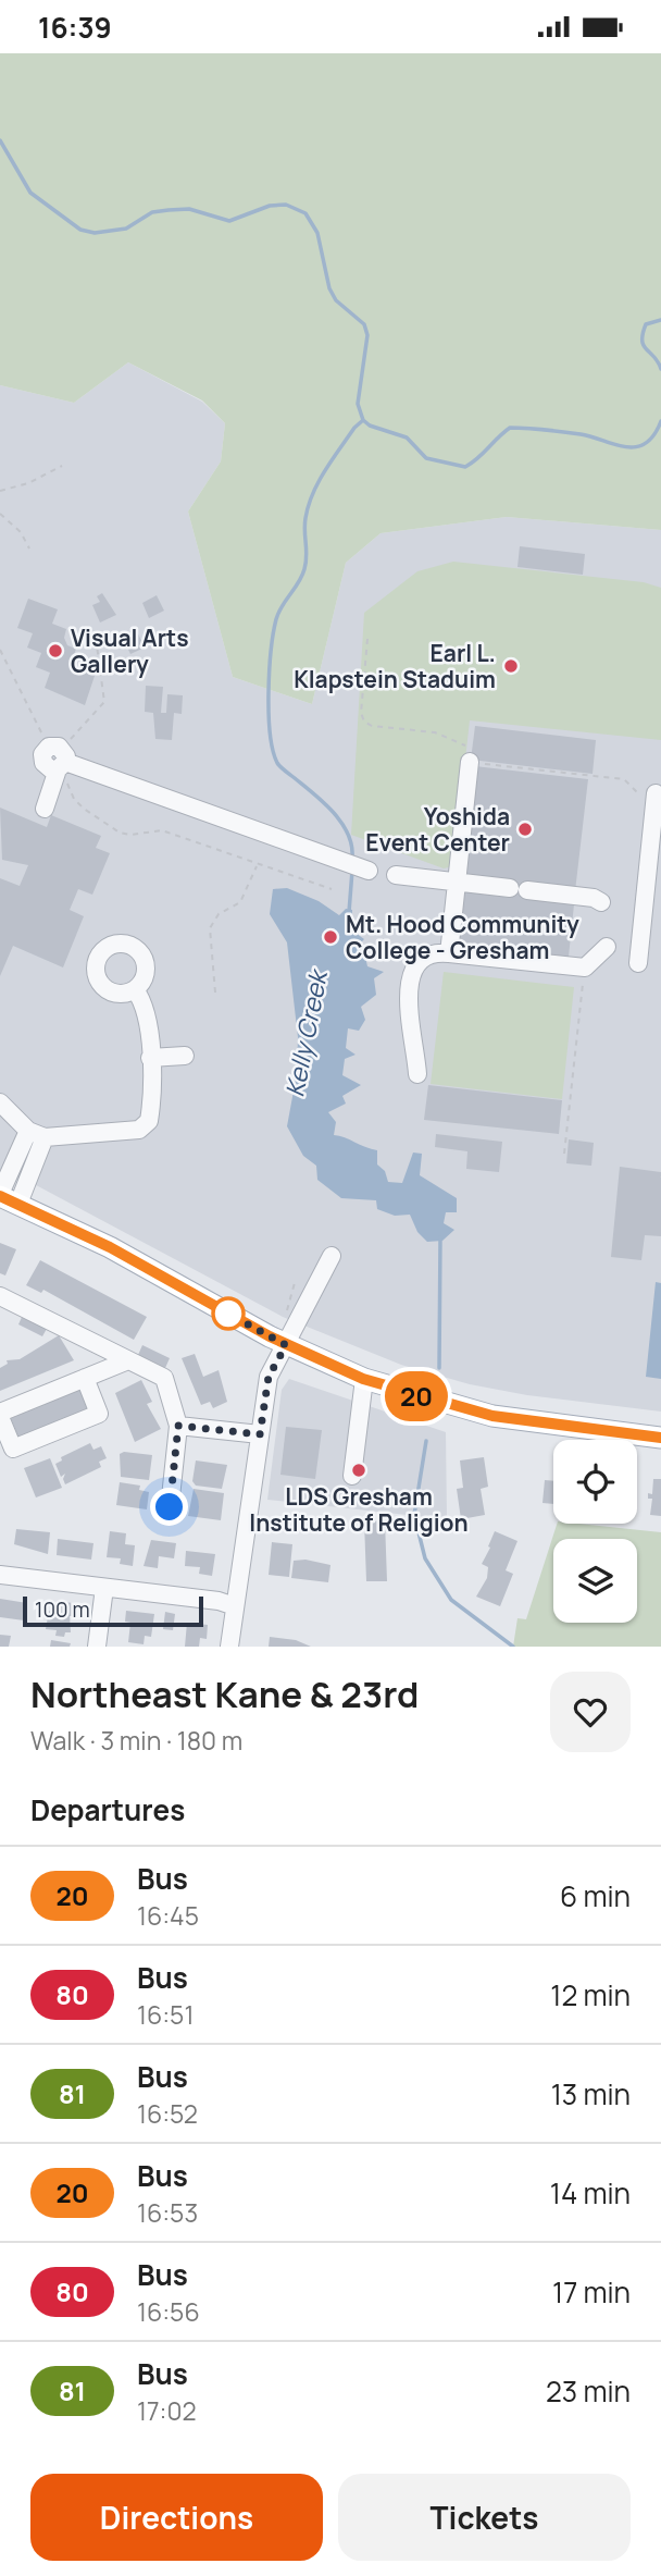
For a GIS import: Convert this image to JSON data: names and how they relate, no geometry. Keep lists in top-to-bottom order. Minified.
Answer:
{"water":["Kelly Creek"],"places":["Visual Arts Gallery","Earl L. Klapstein Staduim","Yoshida Event Center","Mt. Hood Community College - Gresham","LDS Gresham Institute of Religion"],"lines":["bus line 20"],"scale_bar":"100 m","page":{"status":"16:39","on_map":"20","scale":"100 m","heading":[["Northeast Kane & 23rd","Walk · 3 min · 180 m"],"Departures"],"list":[{"mark":"20","name":"Bus","note":"16:45","value":"6 min"},{"mark":"80","name":"Bus","note":"16:51","value":"12 min"},{"mark":"81","name":"Bus","note":"16:52","value":"13 min"},{"mark":"20","name":"Bus","note":"16:53","value":"14 min"},{"mark":"80","name":"Bus","note":"16:56","value":"17 min"},{"mark":"81","name":"Bus","note":"17:02","value":"23 min"}],"buttons":["Directions","Tickets"]}}
